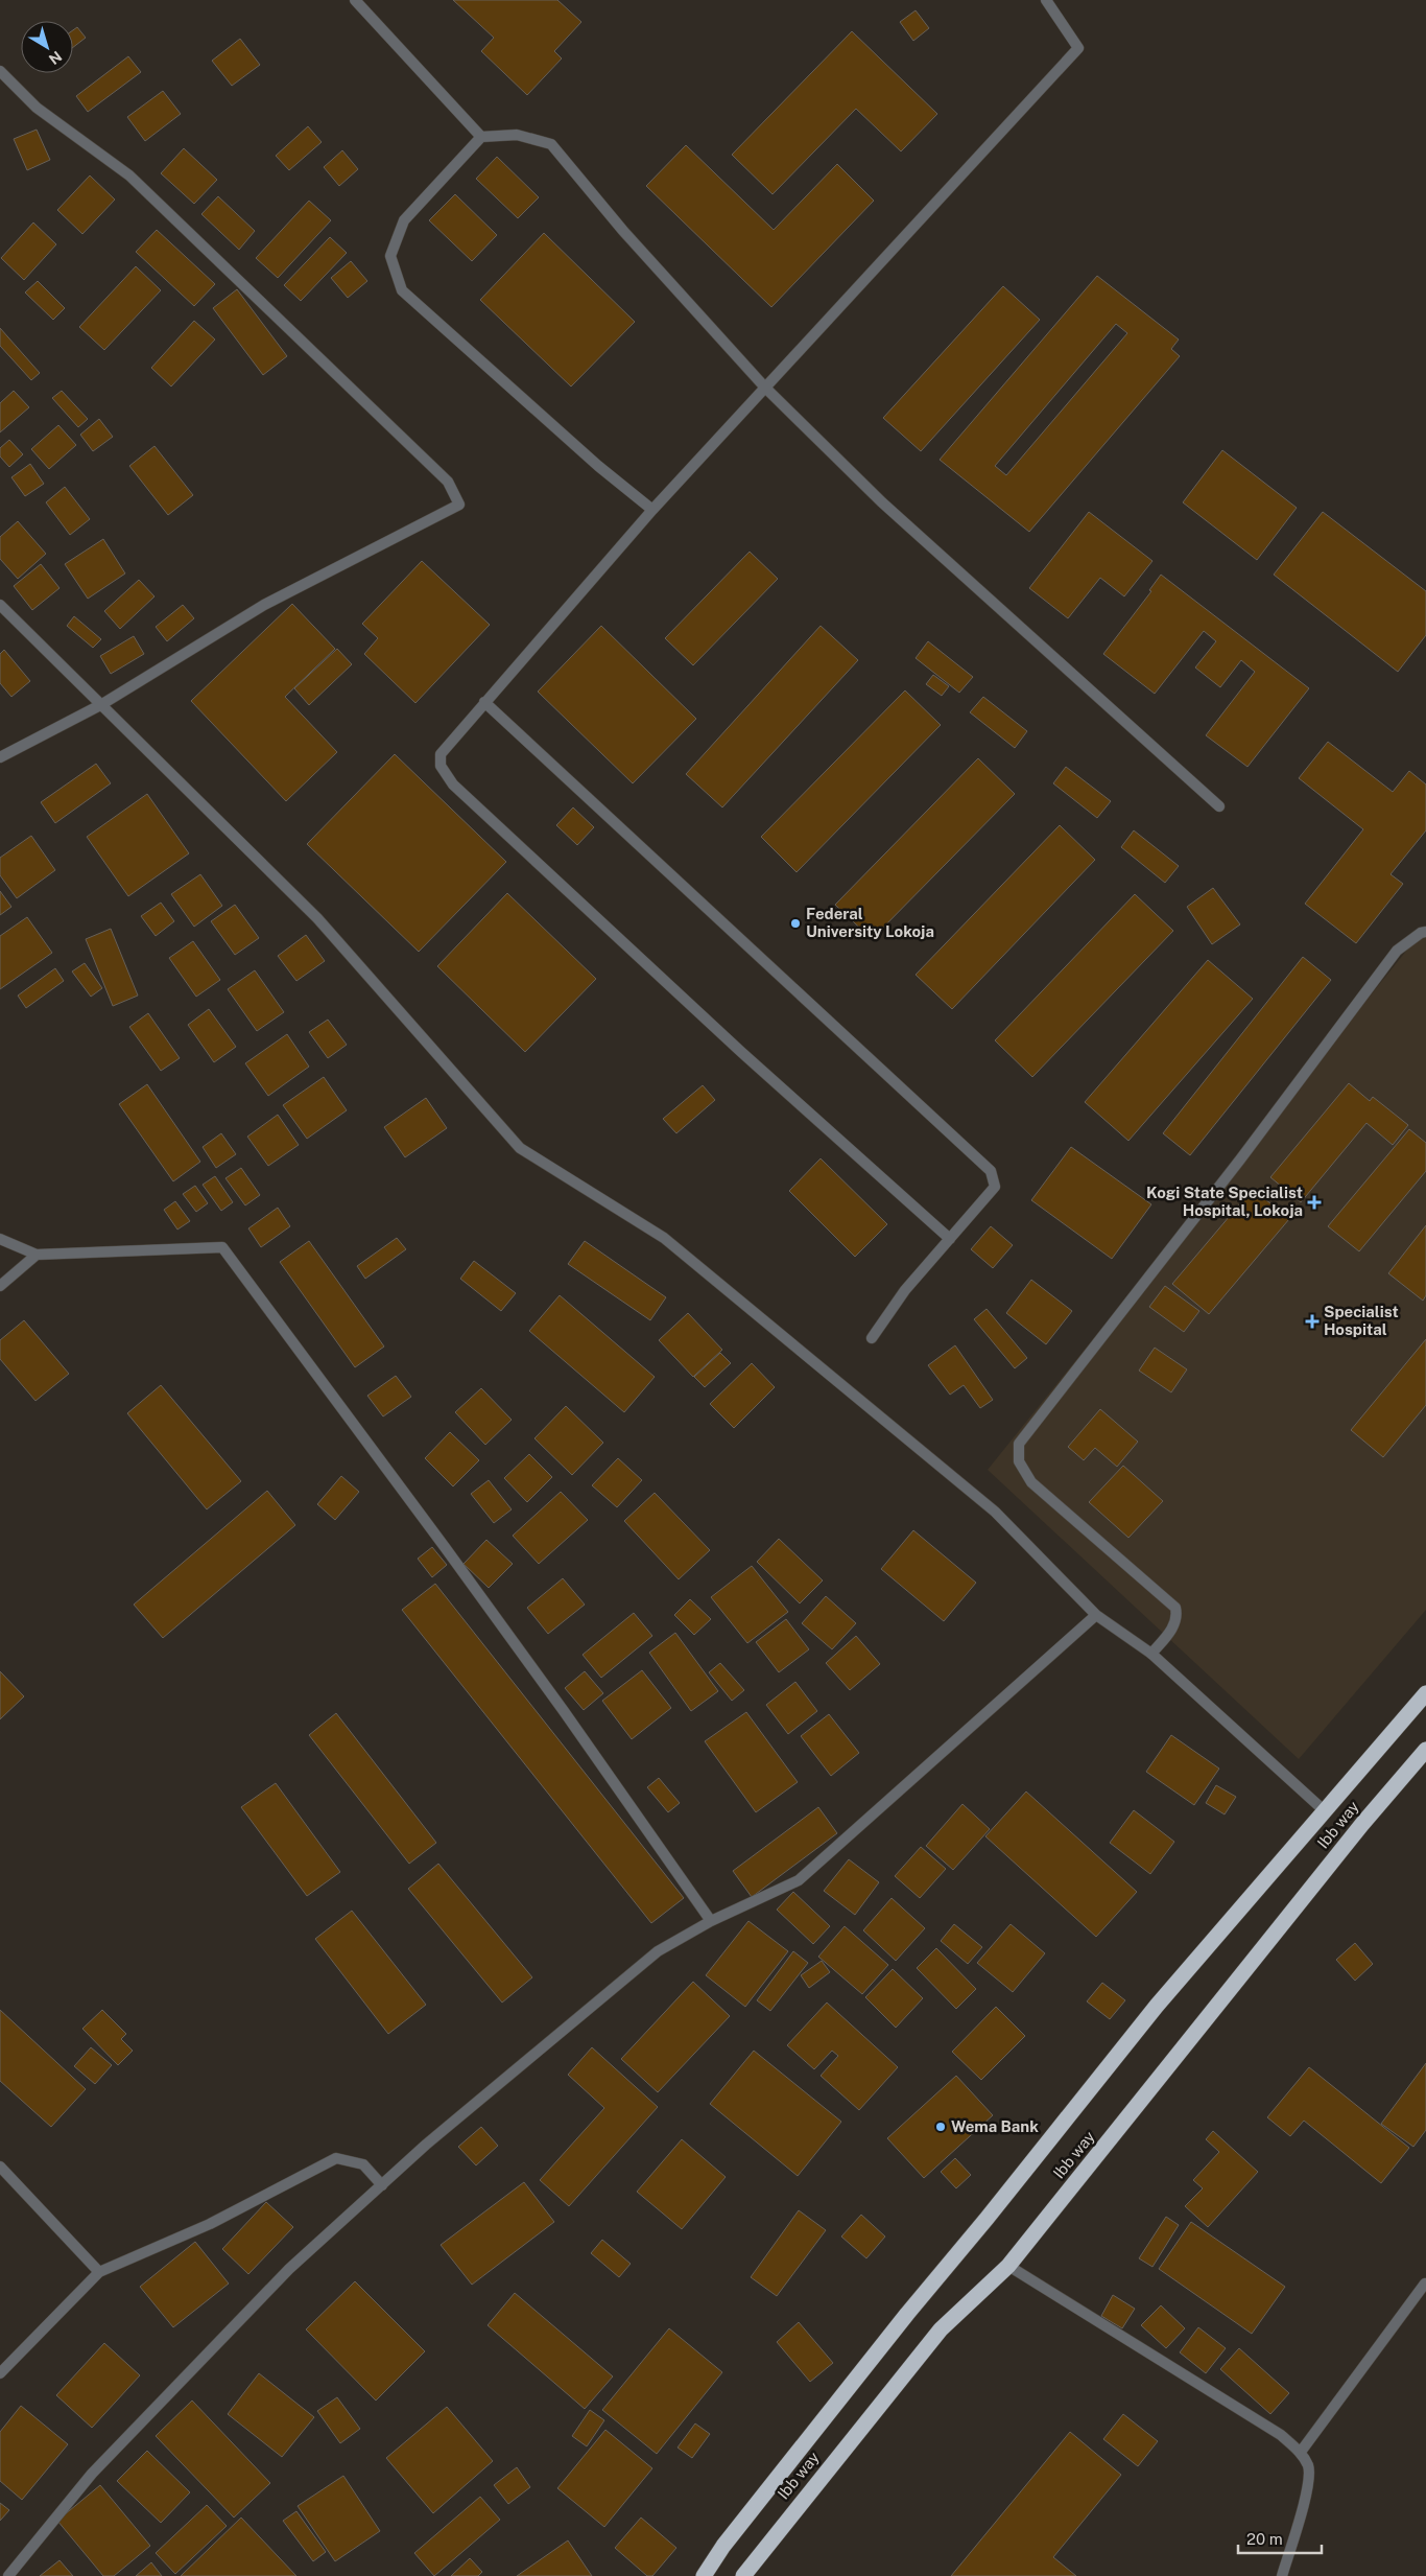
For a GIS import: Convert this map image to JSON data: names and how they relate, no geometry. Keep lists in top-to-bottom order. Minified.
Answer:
{"streets":{"highway":["Ibb way"]},"places":{"other":["Federal University Lokoja","Wema Bank"],"health":["Kogi State Specialist Hospital, Lokoja","Specialist Hospital"]},"scale_bar":"20 m","north":"bottom right"}
